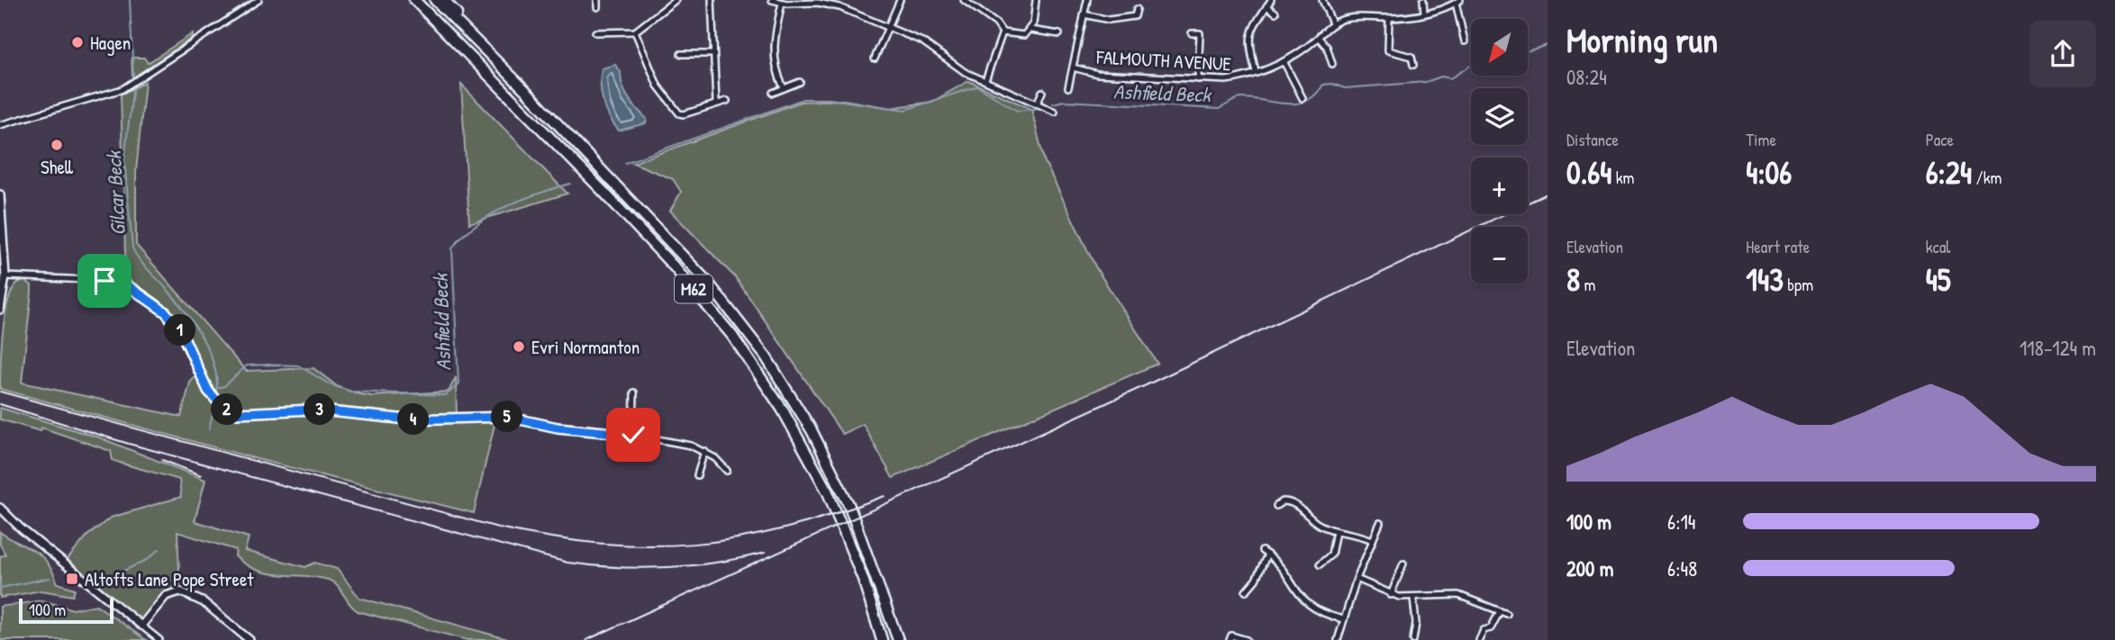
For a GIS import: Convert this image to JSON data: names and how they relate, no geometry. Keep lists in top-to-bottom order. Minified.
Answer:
{"streets":{"highway":["M62"],"street":["FALMOUTH AVENUE"]},"water":["Ashfield Beck","Gilcar Beck"],"places":{"other":["Hagen","Shell","Evri Normanton"],"transit":["Altofts Lane Pope Street"]},"scale_bar":"100 m","north":"bottom left","page":{"heading":["Morning run","08:24"],"map_buttons":["+","−"],"stats":[["Distance","0.64 km"],["Time","4:06"],["Pace","6:24 /km"],["Elevation","8 m"],["Heart rate","143 bpm"],["kcal","45"]],"pins":["1","2","3","5","4"],"chart":["Elevation","118–124 m"],"list":[{"name":"100 m","note":"6:14"},{"name":"200 m","note":"6:48"}],"scale":"100 m"}}
